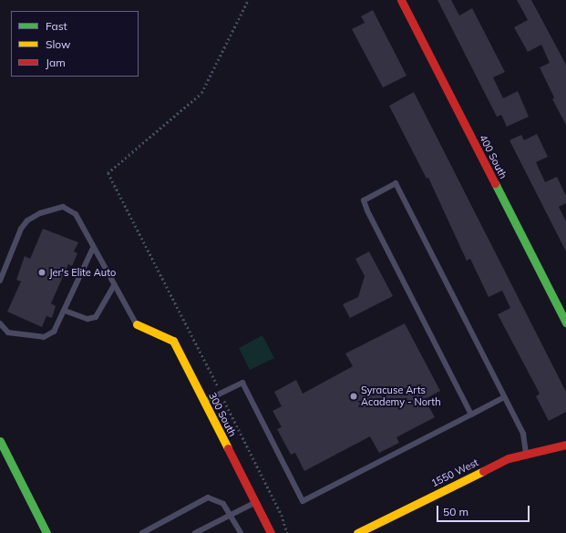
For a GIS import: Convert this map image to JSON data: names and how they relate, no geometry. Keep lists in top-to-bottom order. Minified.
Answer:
{"streets":{"street":["400 South","300 South","1550 West"]},"places":["Jer's Elite Auto","Syracuse Arts Academy - North"],"legend":["Fast","Slow","Jam"],"scale_bar":"50 m"}
